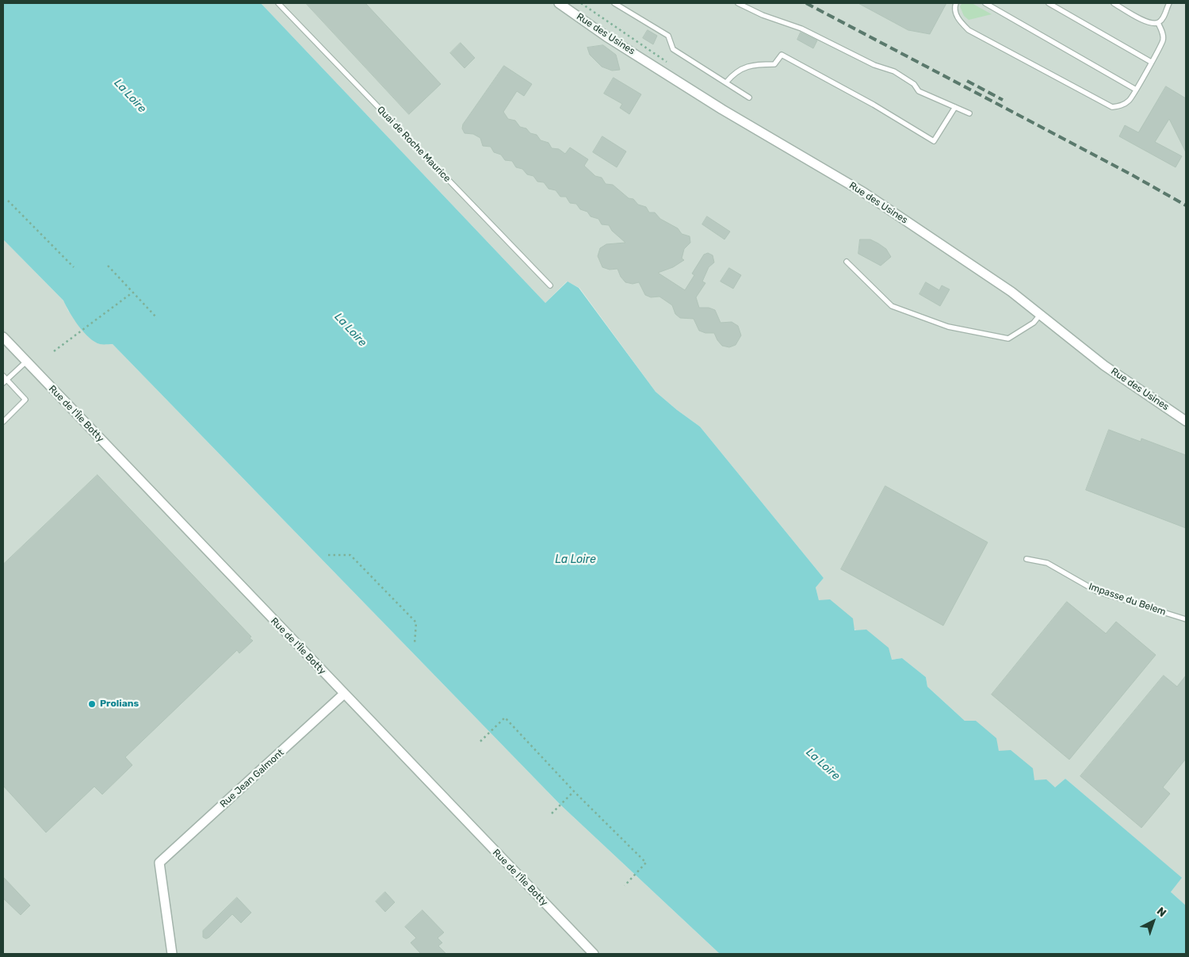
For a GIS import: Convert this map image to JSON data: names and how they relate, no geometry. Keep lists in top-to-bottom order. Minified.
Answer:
{"streets":{"street":["Rue des Usines","Rue de l'Île Botty","Rue Jean Galmont"],"lane":["Quai de Roche Maurice","Impasse du Belem"]},"crossings":[["Rue de l'Île Botty","Rue Jean Galmont"]],"water":["La Loire"],"places":["Prolians"],"north":"top right"}
